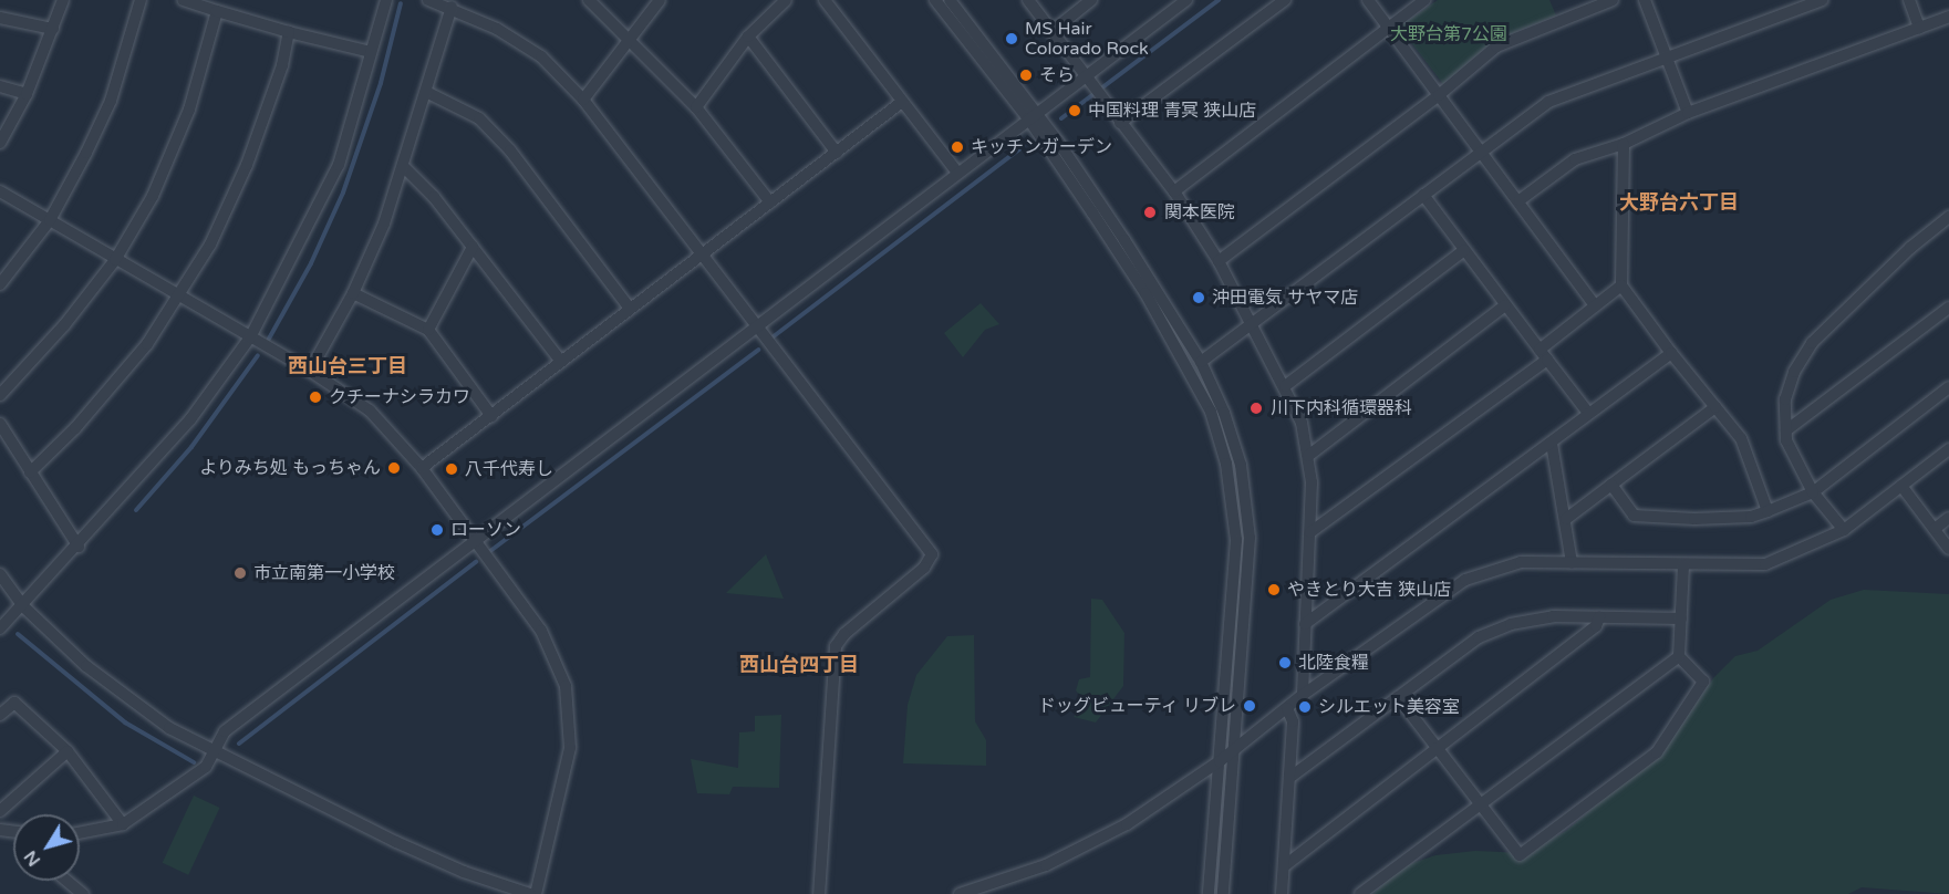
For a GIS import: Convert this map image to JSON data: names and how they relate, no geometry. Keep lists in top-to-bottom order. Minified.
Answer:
{"districts":["大野台六丁目","西山台三丁目","西山台四丁目"],"parks":["大野台第7公園"],"places":["MS Hair Colorado Rock","そら","中国料理 青冥 狭山店","キッチンガーデン","関本医院","沖田電気 サヤマ店","クチーナシラカワ","川下内科循環器科","よりみち処 もっちゃん","八千代寿し","ローソン","市立南第一小学校","やきとり大吉 狭山店","北陸食糧","ドッグビューティ リブレ","シルエット美容室"],"north":"bottom left"}
